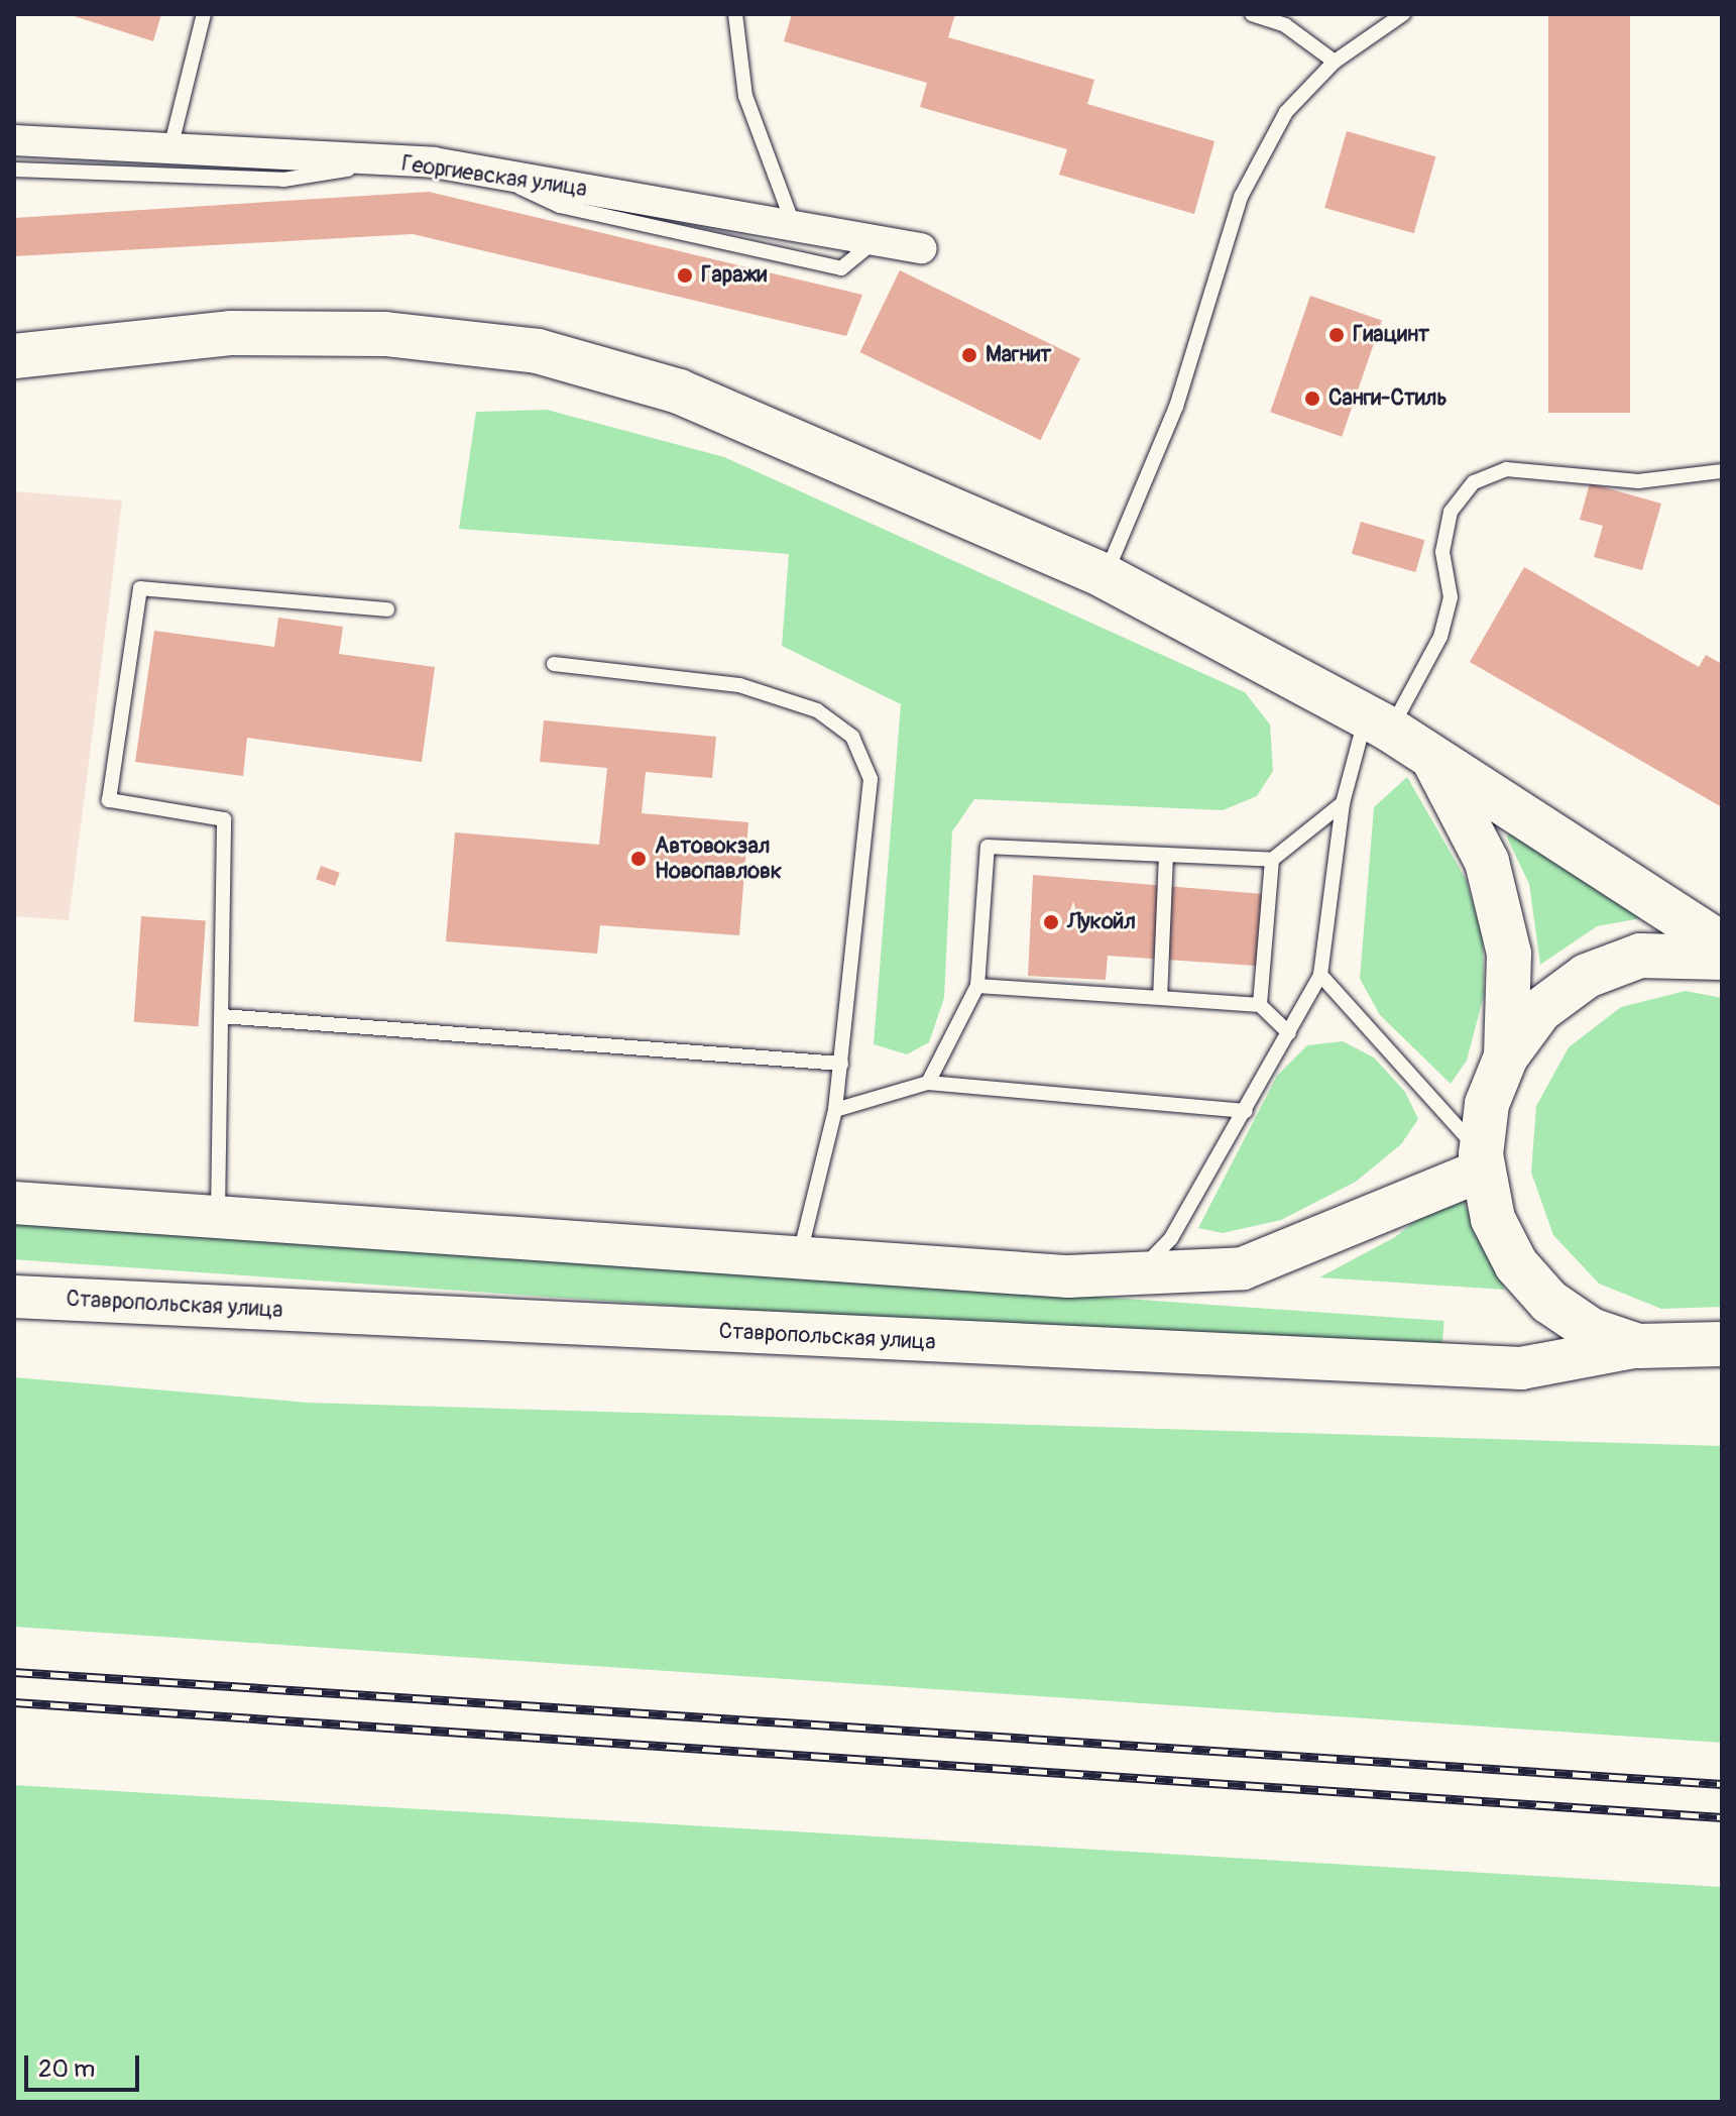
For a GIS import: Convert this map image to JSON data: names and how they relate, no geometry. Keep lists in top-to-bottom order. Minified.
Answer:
{"streets":{"main road":["Ставропольская улица"],"street":["Георгиевская улица"]},"places":["Гаражи","Гиацинт","Магнит","Санги-Стиль","Автовокзал Новопавловк","Лукойл"],"scale_bar":"20 m"}
